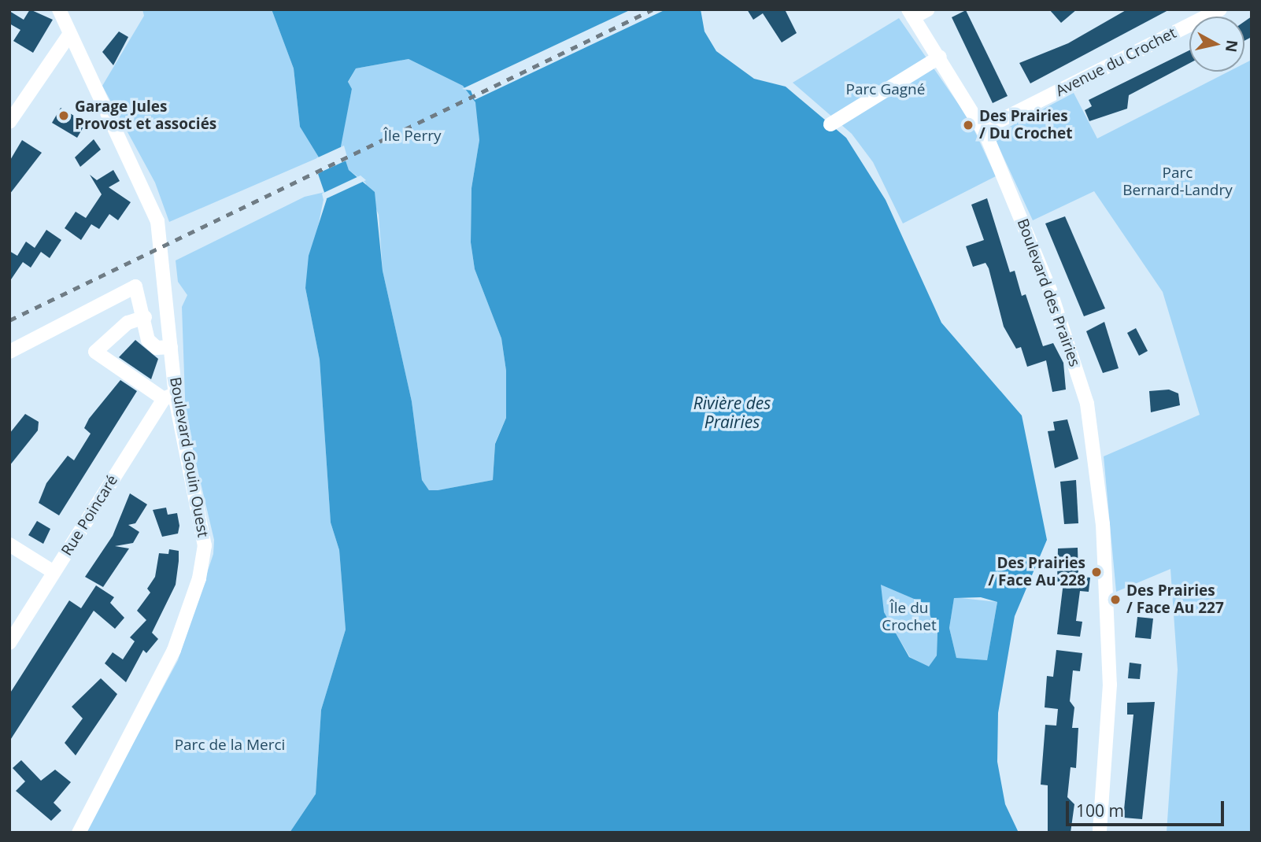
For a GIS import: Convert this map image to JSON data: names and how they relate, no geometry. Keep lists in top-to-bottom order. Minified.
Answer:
{"streets":{"street":["Avenue du Crochet","Boulevard des Prairies","Boulevard Gouin Ouest","Rue Poincaré"]},"crossings":[["Avenue du Crochet","Boulevard des Prairies"],["Boulevard Gouin Ouest","Rue Poincaré"]],"water":["Rivière des Prairies"],"parks":["Parc Gagné","Île Perry","Parc Bernard-Landry","Île du Crochet","Parc de la Merci"],"places":["Garage Jules Provost et associés","Des Prairies / Du Crochet","Des Prairies / Face Au 228","Des Prairies / Face Au 227"],"scale_bar":"100 m","north":"right"}
